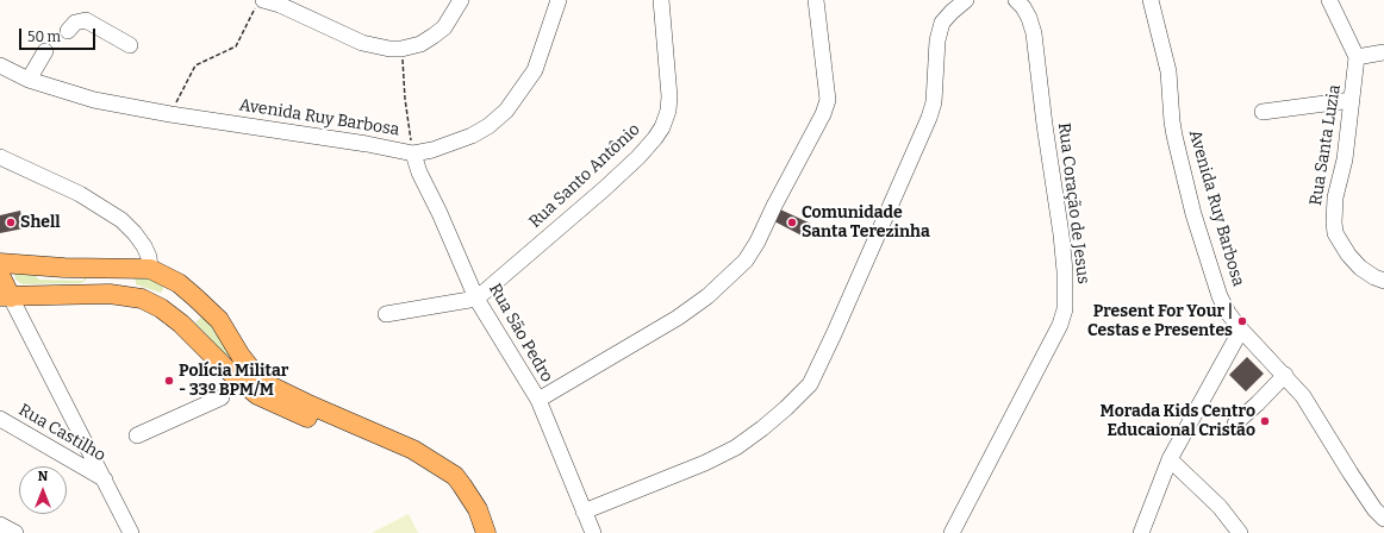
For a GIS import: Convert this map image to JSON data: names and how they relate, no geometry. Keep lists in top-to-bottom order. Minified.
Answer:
{"streets":{"street":["Avenida Ruy Barbosa","Rua Santa Luzia","Rua Santo Antônio","Rua Coração de Jesus","Rua São Pedro","Rua Castilho"]},"crossings":[["Avenida Ruy Barbosa","Rua São Pedro"],["Rua Santo Antônio","Rua São Pedro"]],"places":["Shell","Comunidade Santa Terezinha","Present For Your | Cestas e Presentes","Polícia Militar - 33º BPM/M","Morada Kids Centro Educaional Cristão"],"scale_bar":"50 m","north":"top"}
